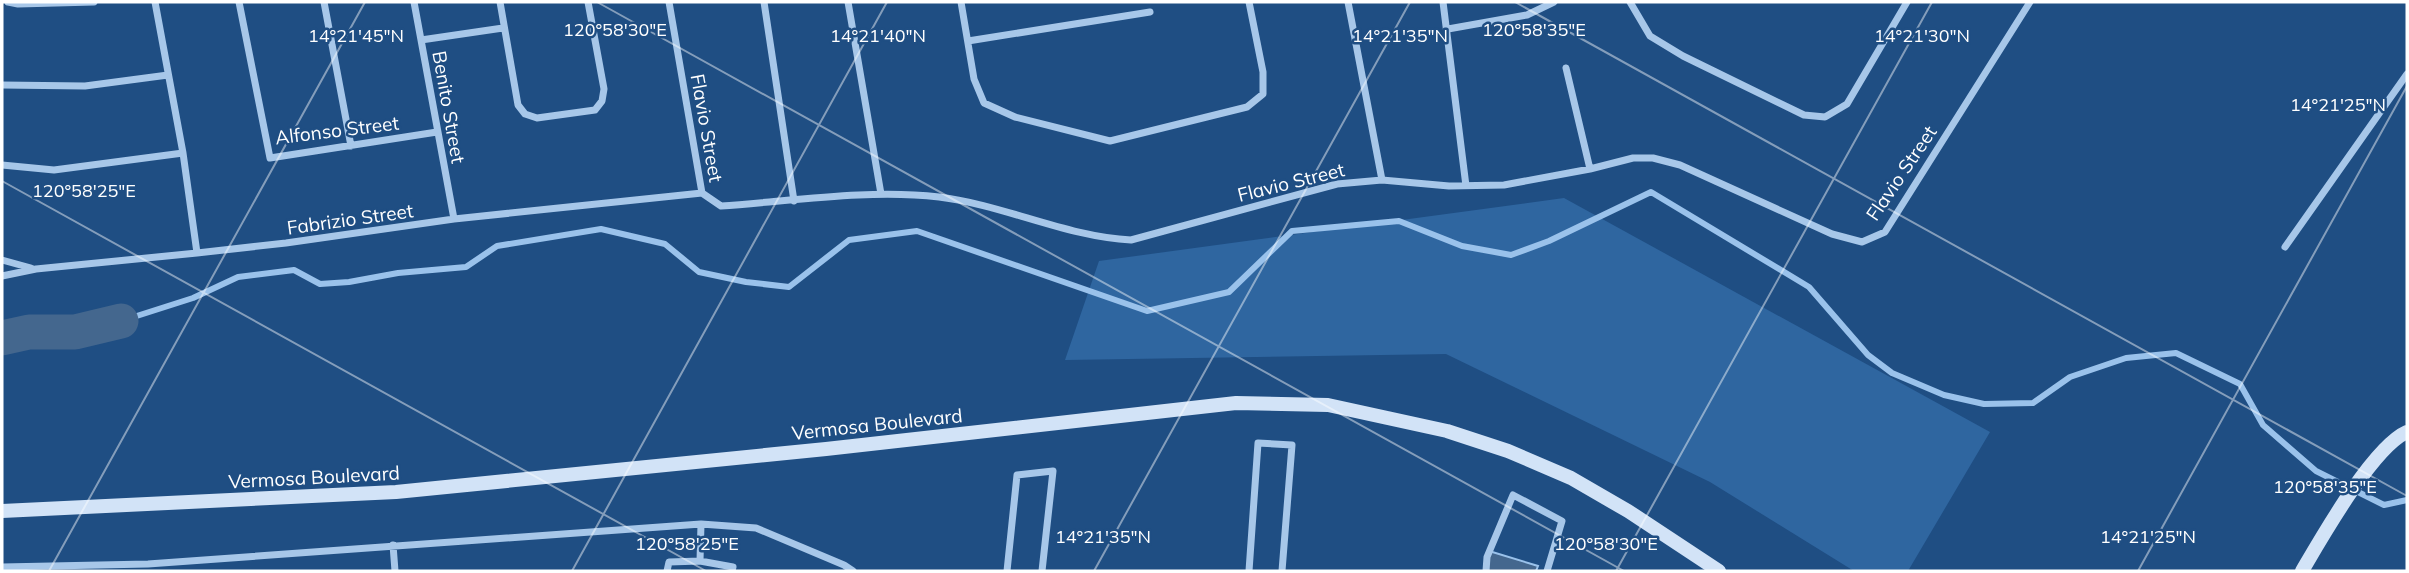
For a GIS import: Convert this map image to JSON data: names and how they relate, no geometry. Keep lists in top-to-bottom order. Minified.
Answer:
{"streets":{"main road":["Vermosa Boulevard"],"street":["Benito Street","Flavio Street","Alfonso Street","Fabrizio Street"]},"crossings":[["Benito Street","Alfonso Street"],["Benito Street","Fabrizio Street"],["Flavio Street","Fabrizio Street"]],"coordinates":["120°58'30\"E","120°58'35\"E","14°21'45\"N","14°21'40\"N","14°21'35\"N","14°21'30\"N","14°21'25\"N","120°58'25\"E"]}
